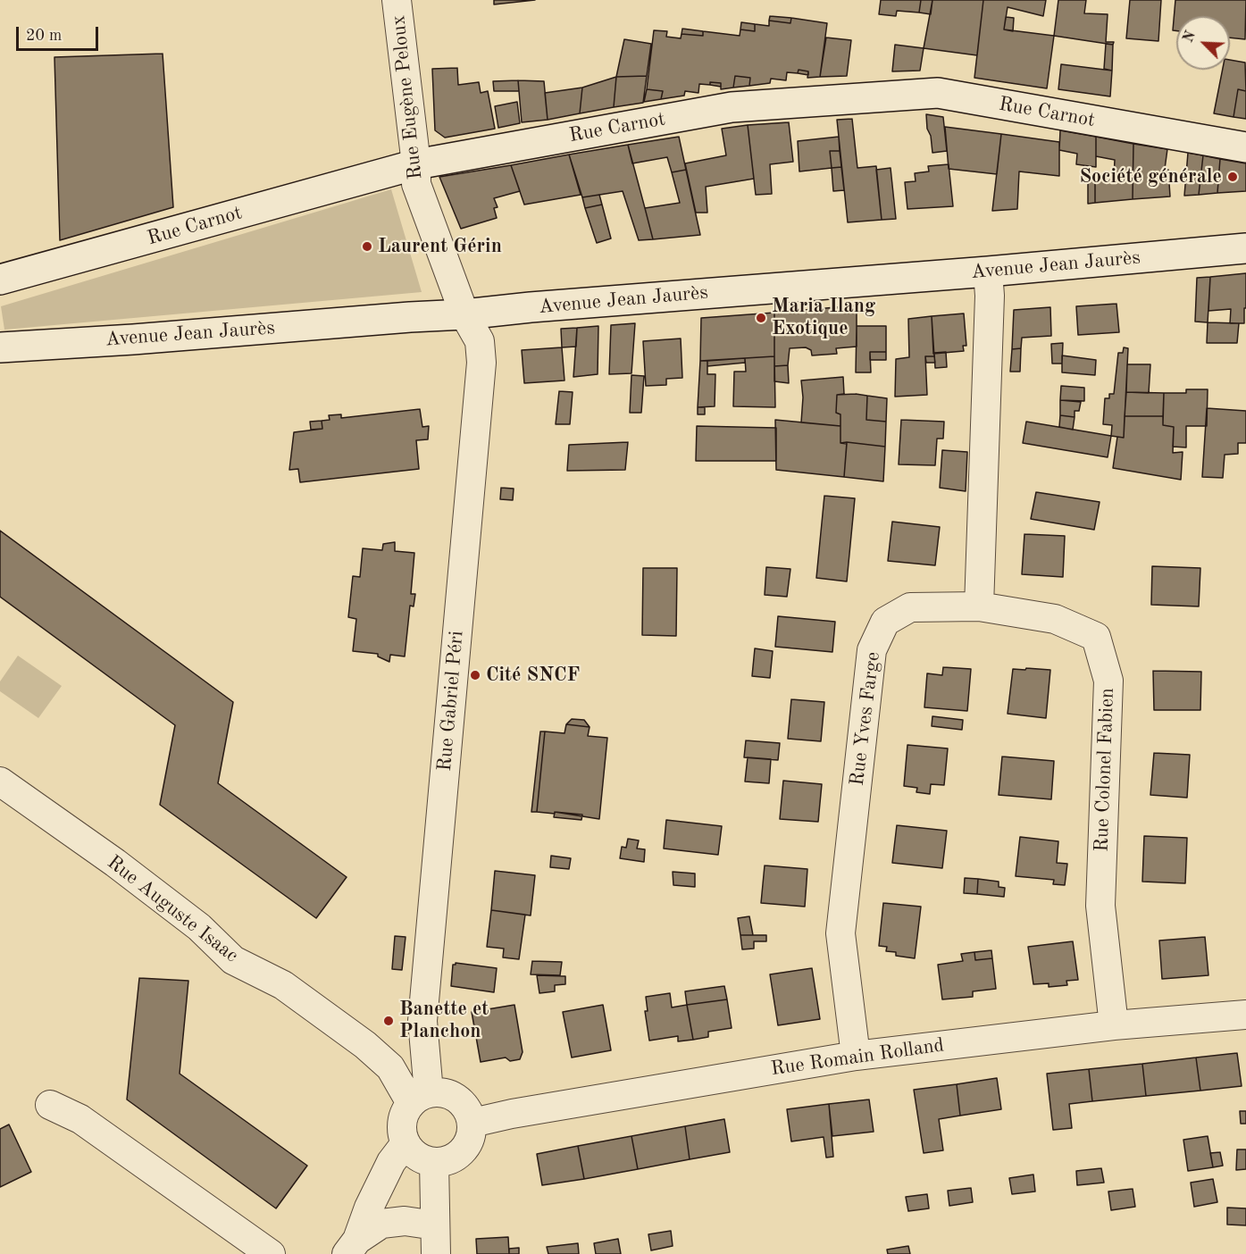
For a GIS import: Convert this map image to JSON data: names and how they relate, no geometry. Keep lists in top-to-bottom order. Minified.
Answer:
{"streets":{"main road":["Rue Carnot","Avenue Jean Jaurès"],"street":["Rue Eugène Peloux","Rue Gabriel Péri","Rue Yves Farge","Rue Colonel Fabien","Rue Auguste Isaac","Rue Romain Rolland"]},"crossings":[["Rue Eugène Peloux","Rue Carnot"],["Rue Eugène Peloux","Avenue Jean Jaurès"],["Rue Eugène Peloux","Rue Gabriel Péri"],["Avenue Jean Jaurès","Rue Gabriel Péri"],["Rue Gabriel Péri","Rue Auguste Isaac"],["Rue Gabriel Péri","Rue Romain Rolland"],["Rue Yves Farge","Rue Colonel Fabien"],["Rue Yves Farge","Rue Romain Rolland"],["Rue Colonel Fabien","Rue Romain Rolland"],["Rue Auguste Isaac","Rue Romain Rolland"]],"places":["Société générale","Laurent Gérin","Maria Ilang Exotique","Cité SNCF","Banette et Planchon"],"scale_bar":"20 m","north":"top left"}
